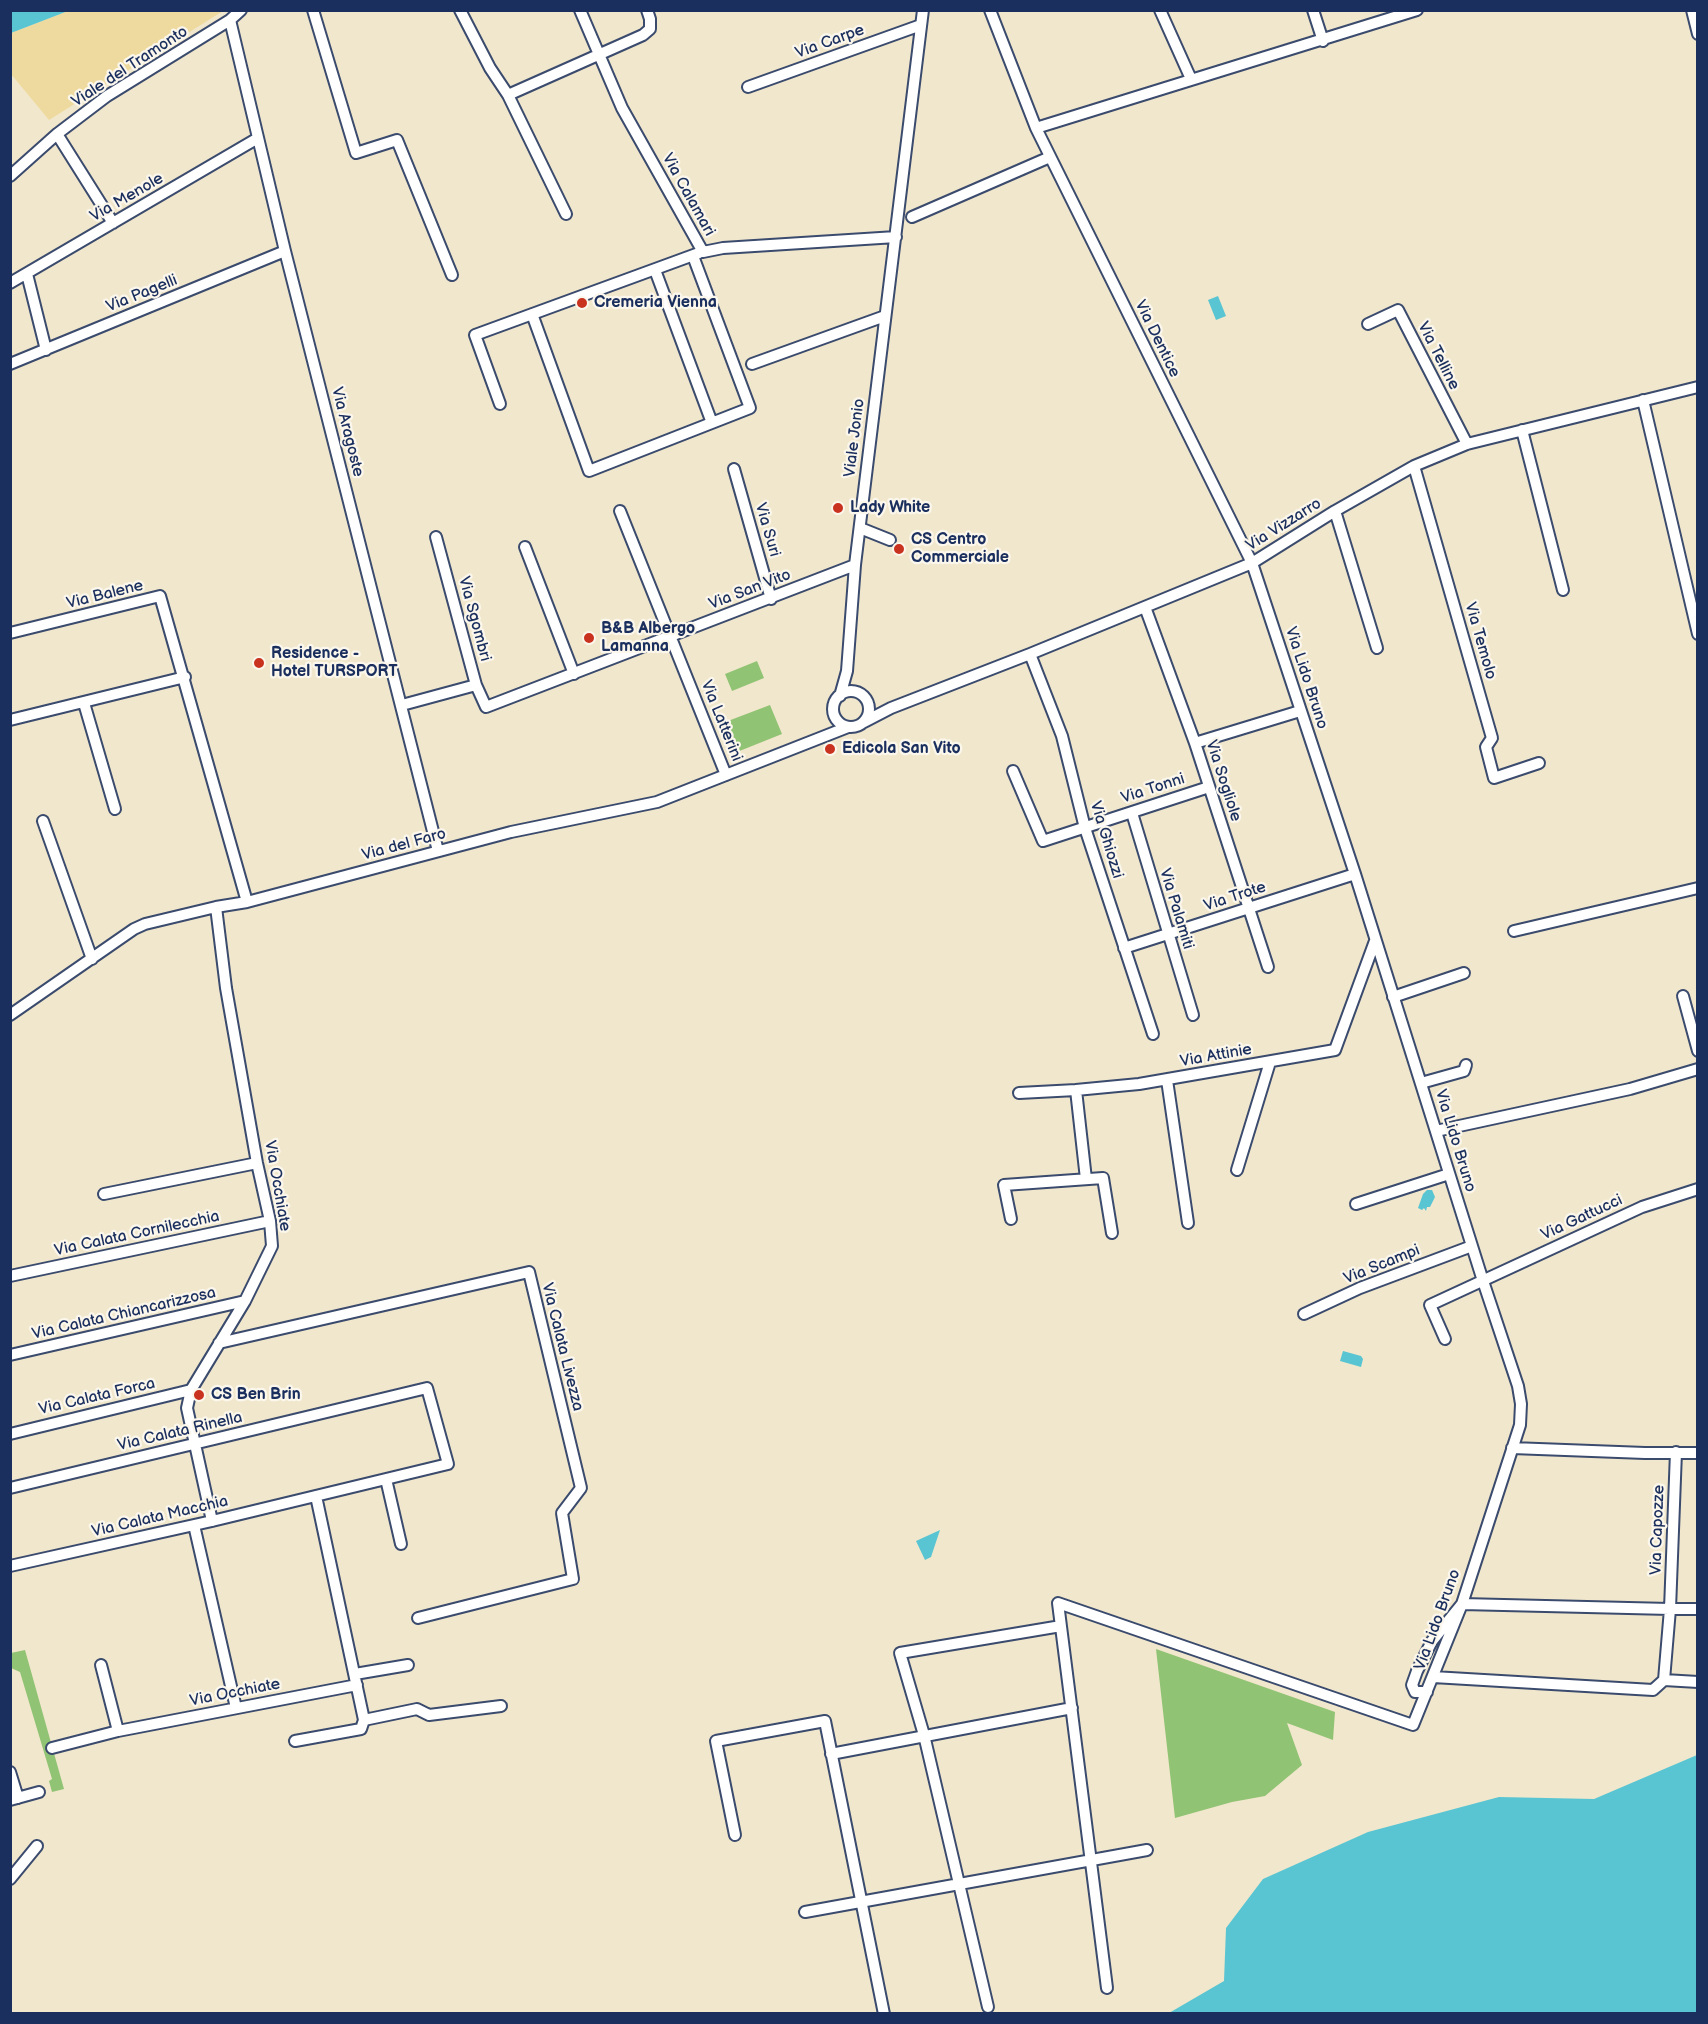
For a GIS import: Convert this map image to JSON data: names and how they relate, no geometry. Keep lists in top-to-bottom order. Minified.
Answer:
{"streets":{"street":["Via Carpe","Viale del Tramonto","Via Calamari","Via Menole","Via Pagelli","Via Dentice","Via Telline","Via Aragoste","Viale Jonio","Via Vizzarro","Via Suri","Via San Vito","Via Balene","Via Sgombri","Via Temolo","Via Lido Bruno","Via Latterini","Via Sogliole","Via Tonni","Via Ghiozzi","Via del Faro","Via Trote","Via Palamiti","Via Attinie","Via Occhiate","Via Gattucci","Via Calata Cornilecchia","Via Scampi","Via Calata Chiancarizzosa","Via Calata Livezza","Via Calata Forca","Via Calata Rinella","Via Calata Macchia","Via Capozze"]},"crossings":[["Via Carpe","Viale Jonio"],["Viale del Tramonto","Via Aragoste"],["Via Calamari","Viale Jonio"],["Via Menole","Via Aragoste"],["Via Pagelli","Via Aragoste"],["Via Dentice","Via Vizzarro"],["Via Dentice","Via Lido Bruno"],["Via Telline","Via Vizzarro"],["Via Aragoste","Via del Faro"],["Viale Jonio","Via Vizzarro"],["Viale Jonio","Via San Vito"],["Viale Jonio","Via del Faro"],["Via Vizzarro","Via Temolo"],["Via Vizzarro","Via Lido Bruno"],["Via Vizzarro","Via Sogliole"],["Via Vizzarro","Via Ghiozzi"],["Via Vizzarro","Via del Faro"],["Via Suri","Via San Vito"],["Via San Vito","Via Sgombri"],["Via San Vito","Via Latterini"],["Via Balene","Via del Faro"],["Via Lido Bruno","Via Trote"],["Via Lido Bruno","Via Attinie"],["Via Lido Bruno","Via Gattucci"],["Via Lido Bruno","Via Scampi"],["Via Latterini","Via del Faro"],["Via Sogliole","Via Tonni"],["Via Sogliole","Via Trote"],["Via Tonni","Via Ghiozzi"],["Via Tonni","Via Palamiti"],["Via Ghiozzi","Via Trote"],["Via del Faro","Via Occhiate"],["Via Trote","Via Palamiti"],["Via Occhiate","Via Calata Cornilecchia"],["Via Occhiate","Via Calata Chiancarizzosa"],["Via Occhiate","Via Calata Livezza"],["Via Occhiate","Via Calata Forca"],["Via Occhiate","Via Calata Rinella"],["Via Occhiate","Via Calata Macchia"],["Via Calata Rinella","Via Calata Macchia"]],"places":["Cremeria Vienna","Lady White","CS Centro Commerciale","B&B Albergo Lamanna","Residence - Hotel TURSPORT","Edicola San Vito","CS Ben Brin"]}
